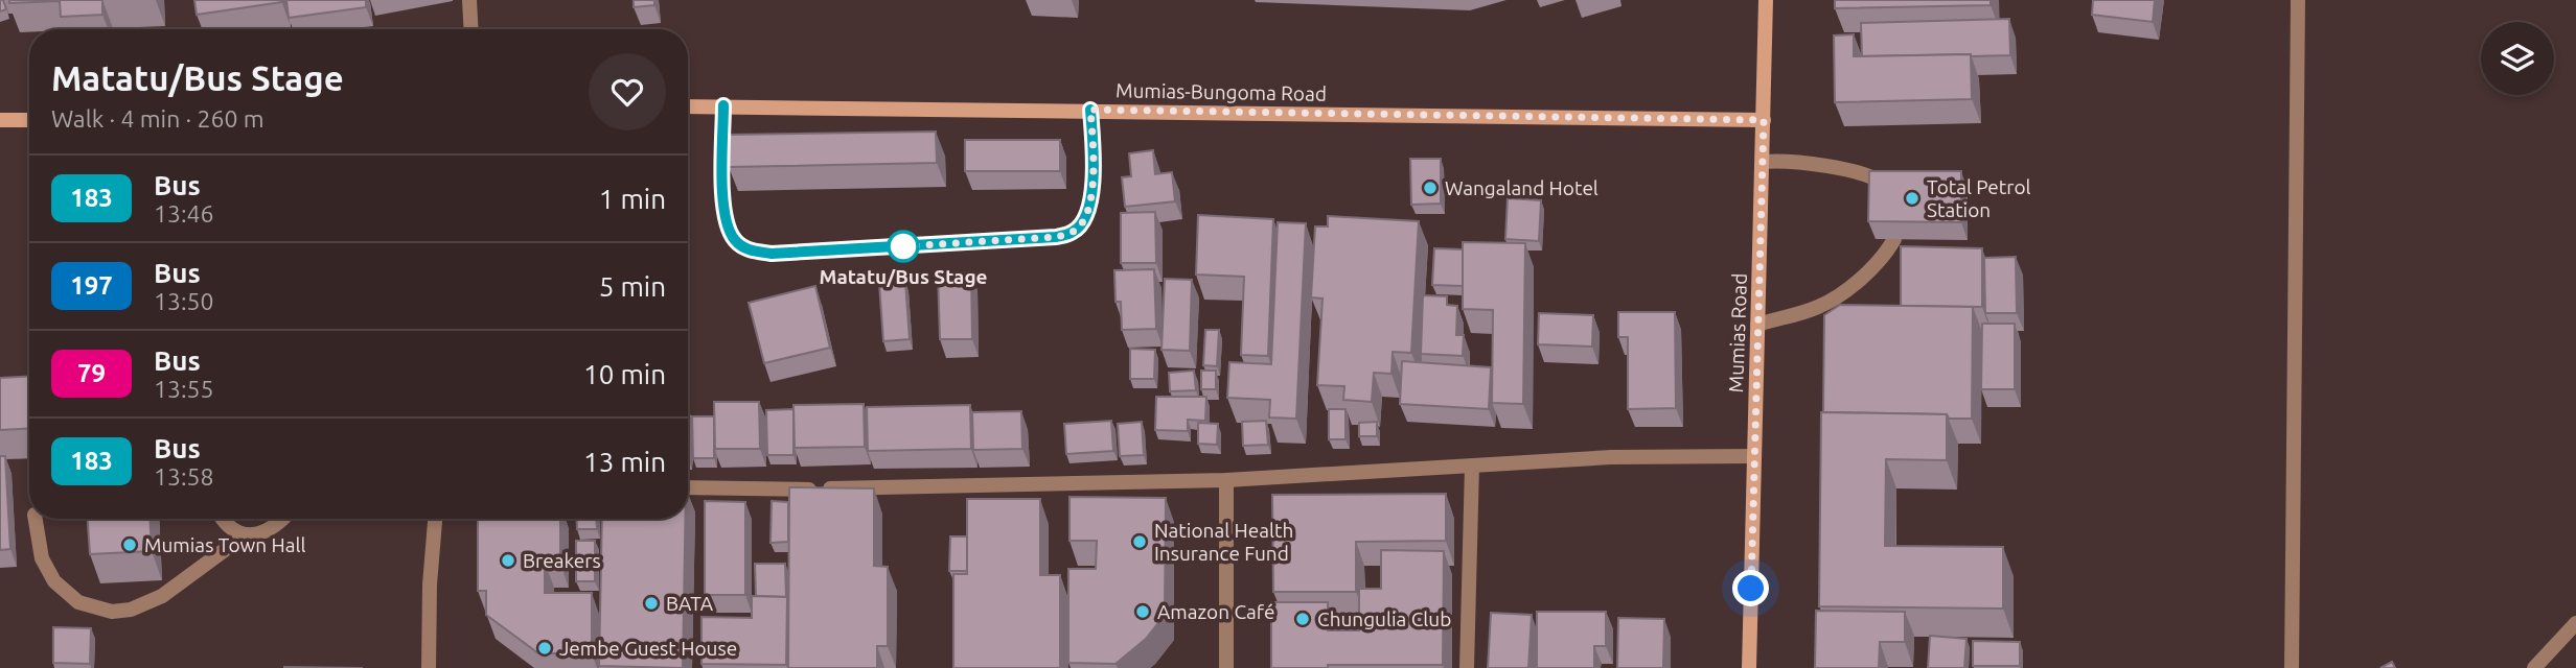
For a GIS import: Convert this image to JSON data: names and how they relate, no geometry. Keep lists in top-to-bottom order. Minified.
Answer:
{"streets":{"street":["Mumias-Bungoma Road","Mumias Road"]},"crossings":[["Mumias-Bungoma Road","Mumias Road"]],"places":["Wangaland Hotel","Total Petrol Station","Matatu/Bus Stage","National Health Insurance Fund","Mumias Town Hall","Breakers","BATA","Amazon Café","Chungulia Club","Jembe Guest House"],"lines":["bus line 183"],"page":{"heading":["Matatu/Bus Stage","Walk · 4 min · 260 m"],"list":[{"mark":"183","name":"Bus","note":"13:46","value":"1 min"},{"mark":"197","name":"Bus","note":"13:50","value":"5 min"},{"mark":"79","name":"Bus","note":"13:55","value":"10 min"},{"mark":"183","name":"Bus","note":"13:58","value":"13 min"}]}}
